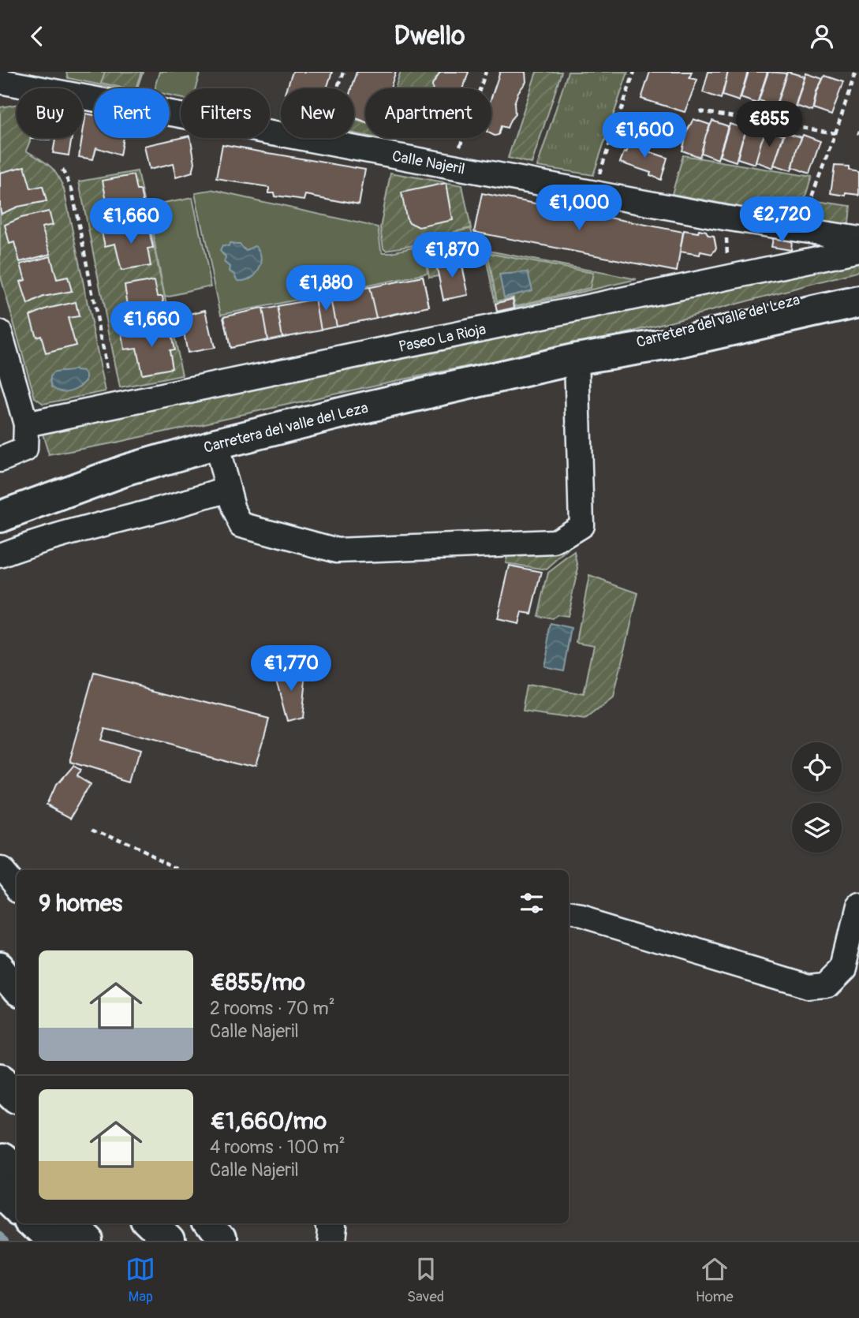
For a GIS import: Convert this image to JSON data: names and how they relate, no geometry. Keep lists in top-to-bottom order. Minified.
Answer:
{"streets":{"main road":["Carretera del valle del Leza"],"street":["Calle Najeril","Paseo La Rioja"]},"page":{"header":"Dwello","chip":["Buy","Rent","Filters","New","Apartment"],"price":["€855","€1,600","€1,000","€2,720","€1,660","€1,870","€1,880","€1,660","€1,770"],"heading":"9 homes","list":[{"name":"€855/mo","note":"2 rooms · 70 m² · Calle Najeril"},{"name":"€1,660/mo","note":"4 rooms · 100 m² · Calle Najeril"}],"tabs":["Map","Saved","Home"]}}
